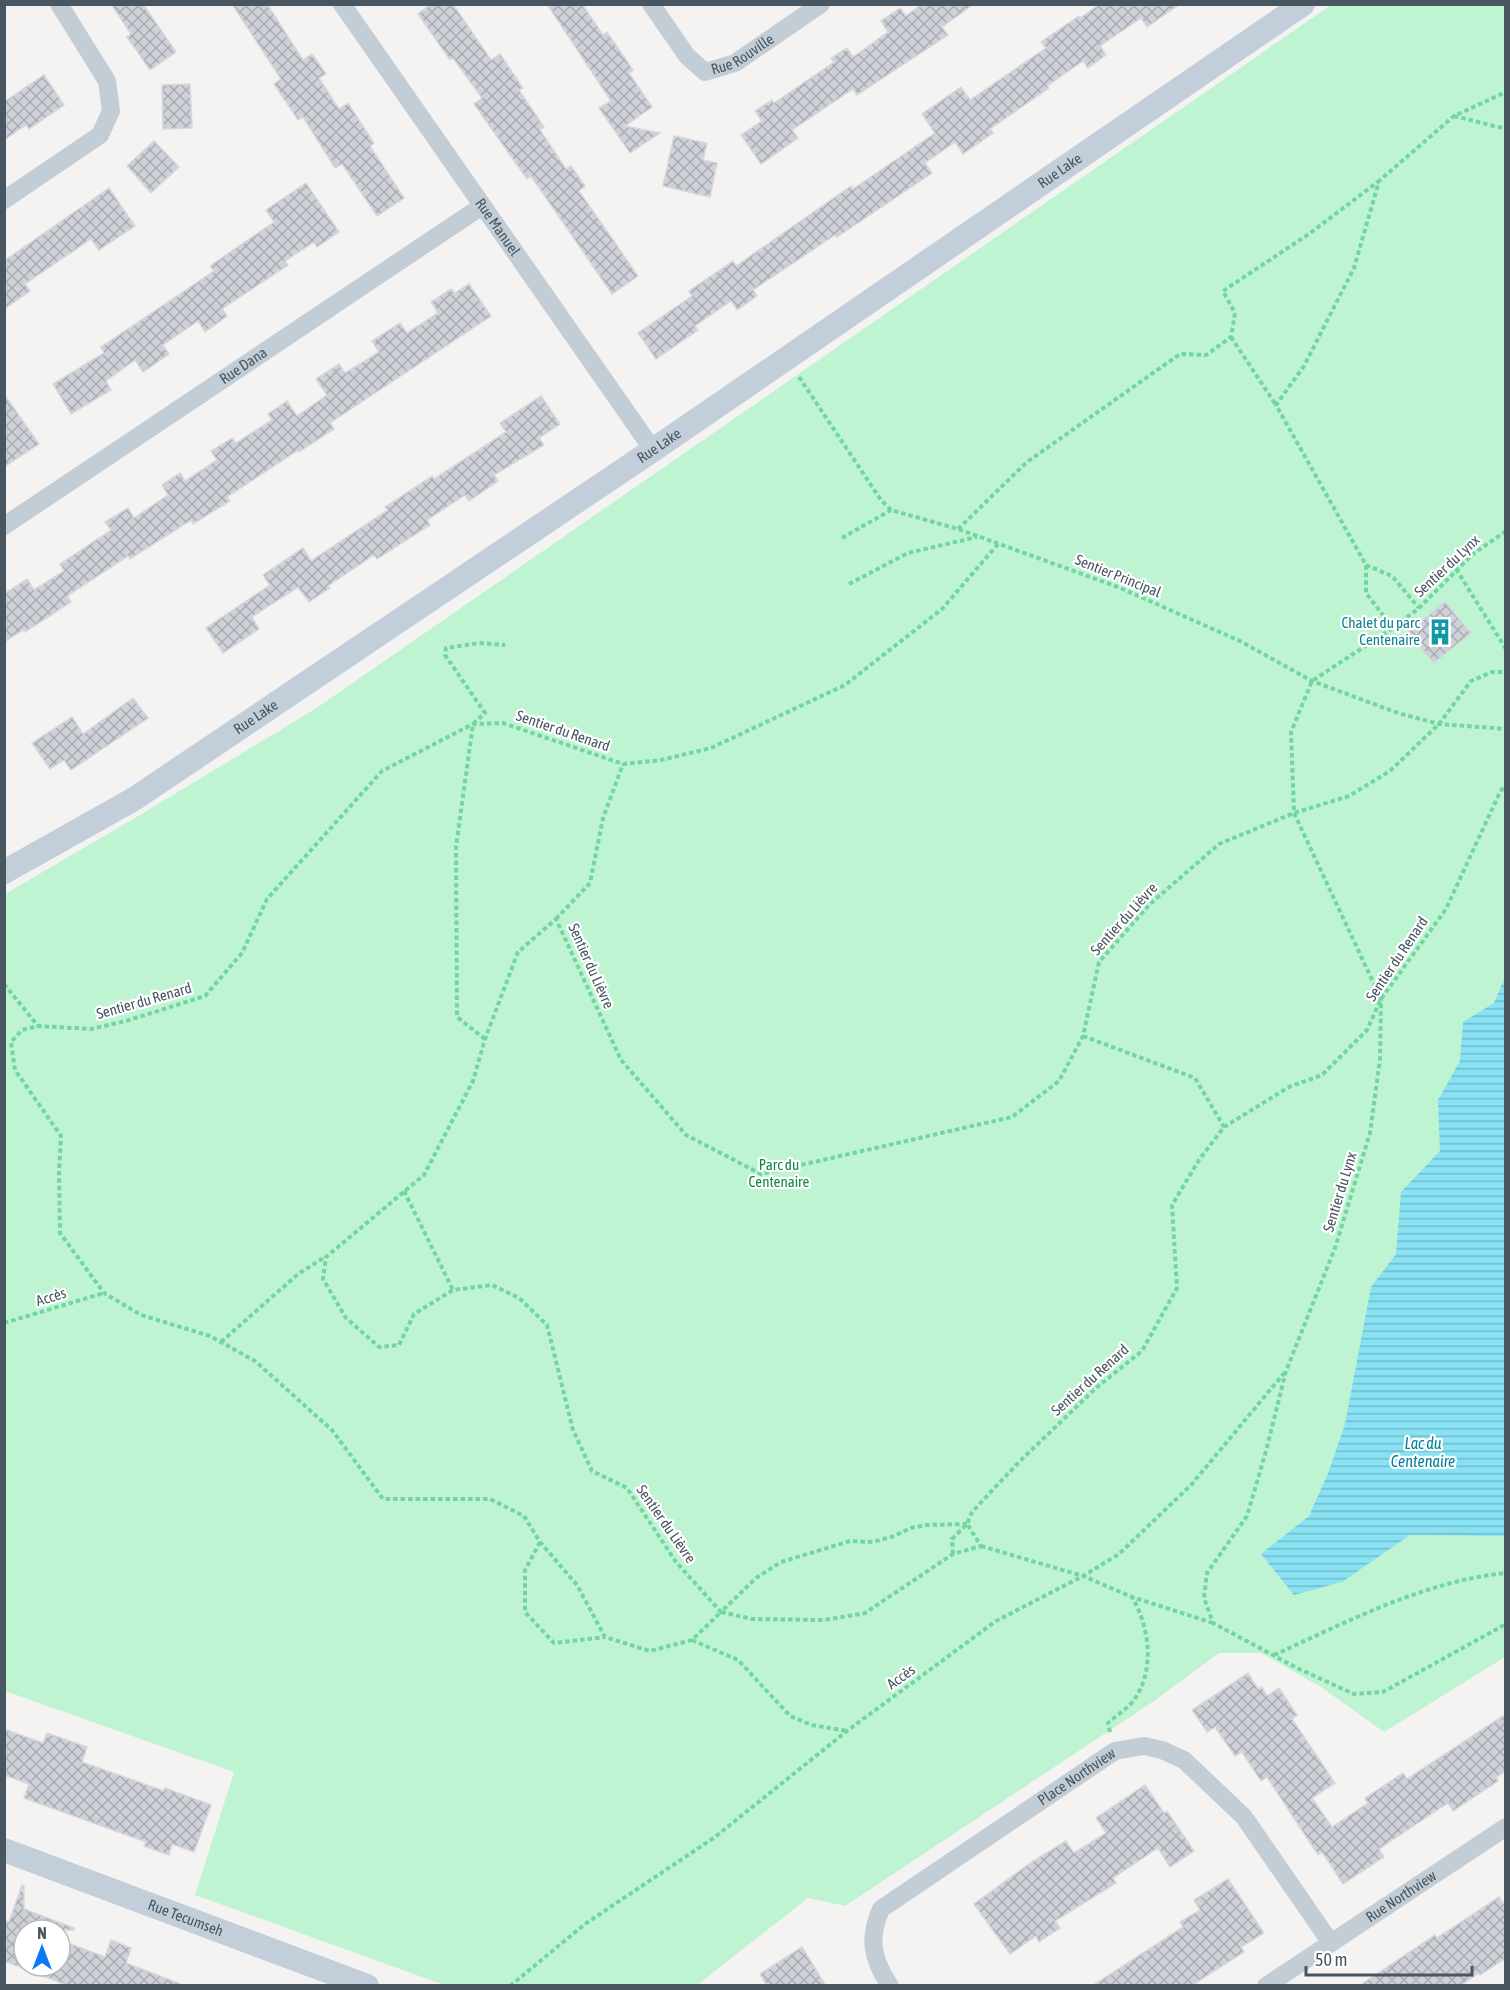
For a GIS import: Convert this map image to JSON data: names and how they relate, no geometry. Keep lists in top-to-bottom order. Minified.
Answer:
{"streets":{"street":["Rue Rouville","Rue Lake","Rue Manuel","Rue Dana","Place Northview","Rue Northview","Rue Tecumseh"],"path":["Sentier du Lynx","Sentier Principal","Sentier du Renard","Sentier du Lièvre","Accès"]},"crossings":[["Rue Lake","Rue Manuel"],["Rue Manuel","Rue Dana"],["Sentier du Lynx","Sentier Principal"],["Sentier du Lynx","Sentier du Renard"],["Sentier du Lynx","Sentier du Lièvre"],["Sentier du Lynx","Accès"],["Sentier Principal","Sentier du Renard"],["Sentier Principal","Sentier du Lièvre"],["Place Northview","Rue Northview"]],"water":["Lac du Centenaire"],"parks":["Parc du Centenaire"],"places":{"building":["Chalet du parc Centenaire"]},"scale_bar":"50 m","north":"top"}
